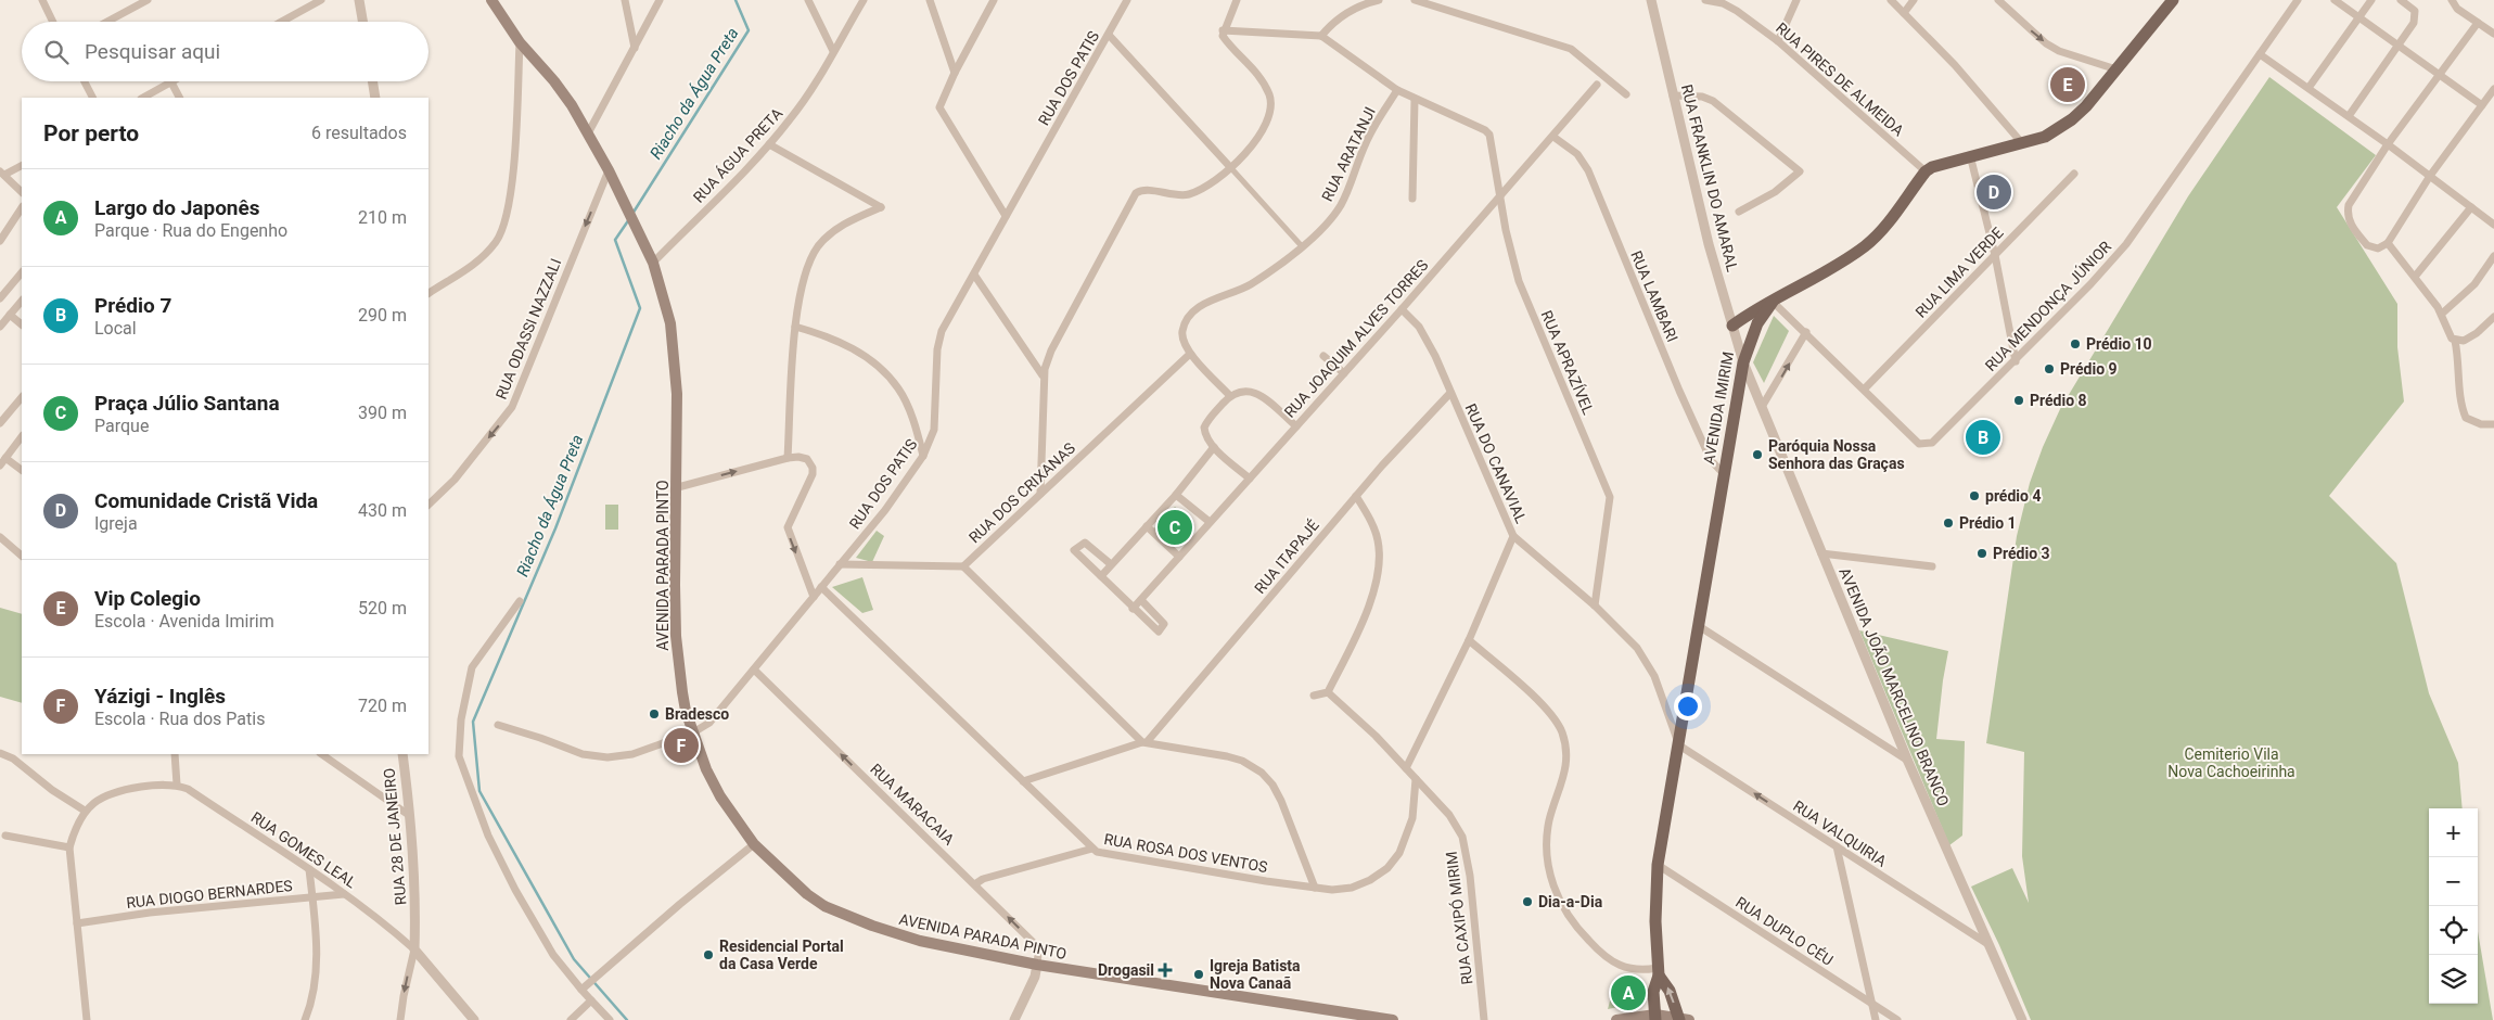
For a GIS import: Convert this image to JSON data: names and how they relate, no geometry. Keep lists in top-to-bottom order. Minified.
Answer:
{"streets":{"main road":["AVENIDA IMIRIM","AVENIDA PARADA PINTO"],"street":["RUA DOS PATIS","RUA PIRES DE ALMEIDA","RUA ARATANJI","RUA ÁGUA PRETA","RUA FRANKLIN DO AMARAL","RUA LIMA VERDE","RUA LAMBARI","RUA MENDONÇA JÚNIOR","RUA ODASSI NAZZALI","RUA JOAQUIM ALVES TORRES","RUA APRAZÍVEL","RUA DO CANAVIAL","RUA DOS CRIXANAS","RUA ITAPAJÉ","AVENIDA JOÃO MARCELINO BRANCO","RUA MARACAIA","RUA VALQUIRIA","RUA 28 DE JANEIRO","RUA GOMES LEAL","RUA ROSA DOS VENTOS","RUA DIOGO BERNARDES","RUA CAXIPÓ MIRIM","RUA DUPLO CÉU"]},"crossings":[["RUA DOS PATIS","AVENIDA PARADA PINTO"],["RUA DOS PATIS","RUA MARACAIA"],["RUA DOS PATIS","RUA ROSA DOS VENTOS"],["RUA PIRES DE ALMEIDA","AVENIDA IMIRIM"],["RUA ARATANJI","RUA DOS CRIXANAS"],["RUA ÁGUA PRETA","AVENIDA PARADA PINTO"],["RUA FRANKLIN DO AMARAL","AVENIDA IMIRIM"],["RUA FRANKLIN DO AMARAL","AVENIDA JOÃO MARCELINO BRANCO"],["RUA LIMA VERDE","RUA MENDONÇA JÚNIOR"],["RUA LAMBARI","RUA JOAQUIM ALVES TORRES"],["RUA LAMBARI","AVENIDA IMIRIM"],["RUA MENDONÇA JÚNIOR","AVENIDA IMIRIM"],["RUA ODASSI NAZZALI","AVENIDA PARADA PINTO"],["RUA JOAQUIM ALVES TORRES","RUA APRAZÍVEL"],["RUA JOAQUIM ALVES TORRES","RUA DO CANAVIAL"],["RUA APRAZÍVEL","RUA DO CANAVIAL"],["AVENIDA IMIRIM","RUA DO CANAVIAL"],["AVENIDA IMIRIM","AVENIDA JOÃO MARCELINO BRANCO"],["AVENIDA IMIRIM","RUA VALQUIRIA"],["AVENIDA IMIRIM","RUA DUPLO CÉU"],["RUA DO CANAVIAL","RUA ITAPAJÉ"],["RUA DO CANAVIAL","RUA VALQUIRIA"],["AVENIDA PARADA PINTO","RUA MARACAIA"],["AVENIDA JOÃO MARCELINO BRANCO","RUA VALQUIRIA"],["RUA 28 DE JANEIRO","RUA GOMES LEAL"],["RUA GOMES LEAL","RUA DIOGO BERNARDES"],["RUA ROSA DOS VENTOS","RUA CAXIPÓ MIRIM"]],"one_way":["RUA ODASSI NAZZALI","RUA MARACAIA","RUA VALQUIRIA"],"water":["Riacho da Água Preta"],"parks":["Cemiterio Vila Nova Cachoeirinha"],"places":{"other":["Prédio 10","Prédio 9","Prédio 8","Paróquia Nossa Senhora das Graças","prédio 4","Prédio 1","Prédio 3","Bradesco","Dia-a-Dia","Residencial Portal da Casa Verde","Igreja Batista Nova Canaã"],"health":["Drogasil"]},"page":{"search":"Pesquisar aqui","pins":["E","D","B","C","F","A"],"heading":["Por perto","6 resultados"],"list":[{"mark":"A","name":"Largo do Japonês","note":"Parque · Rua do Engenho","value":"210 m"},{"mark":"B","name":"Prédio 7","note":"Local","value":"290 m"},{"mark":"C","name":"Praça Júlio Santana","note":"Parque","value":"390 m"},{"mark":"D","name":"Comunidade Cristã Vida","note":"Igreja","value":"430 m"},{"mark":"E","name":"Vip Colegio","note":"Escola · Avenida Imirim","value":"520 m"},{"mark":"F","name":"Yázigi - Inglês","note":"Escola · Rua dos Patis","value":"720 m"}],"map_buttons":["+","−"]}}
